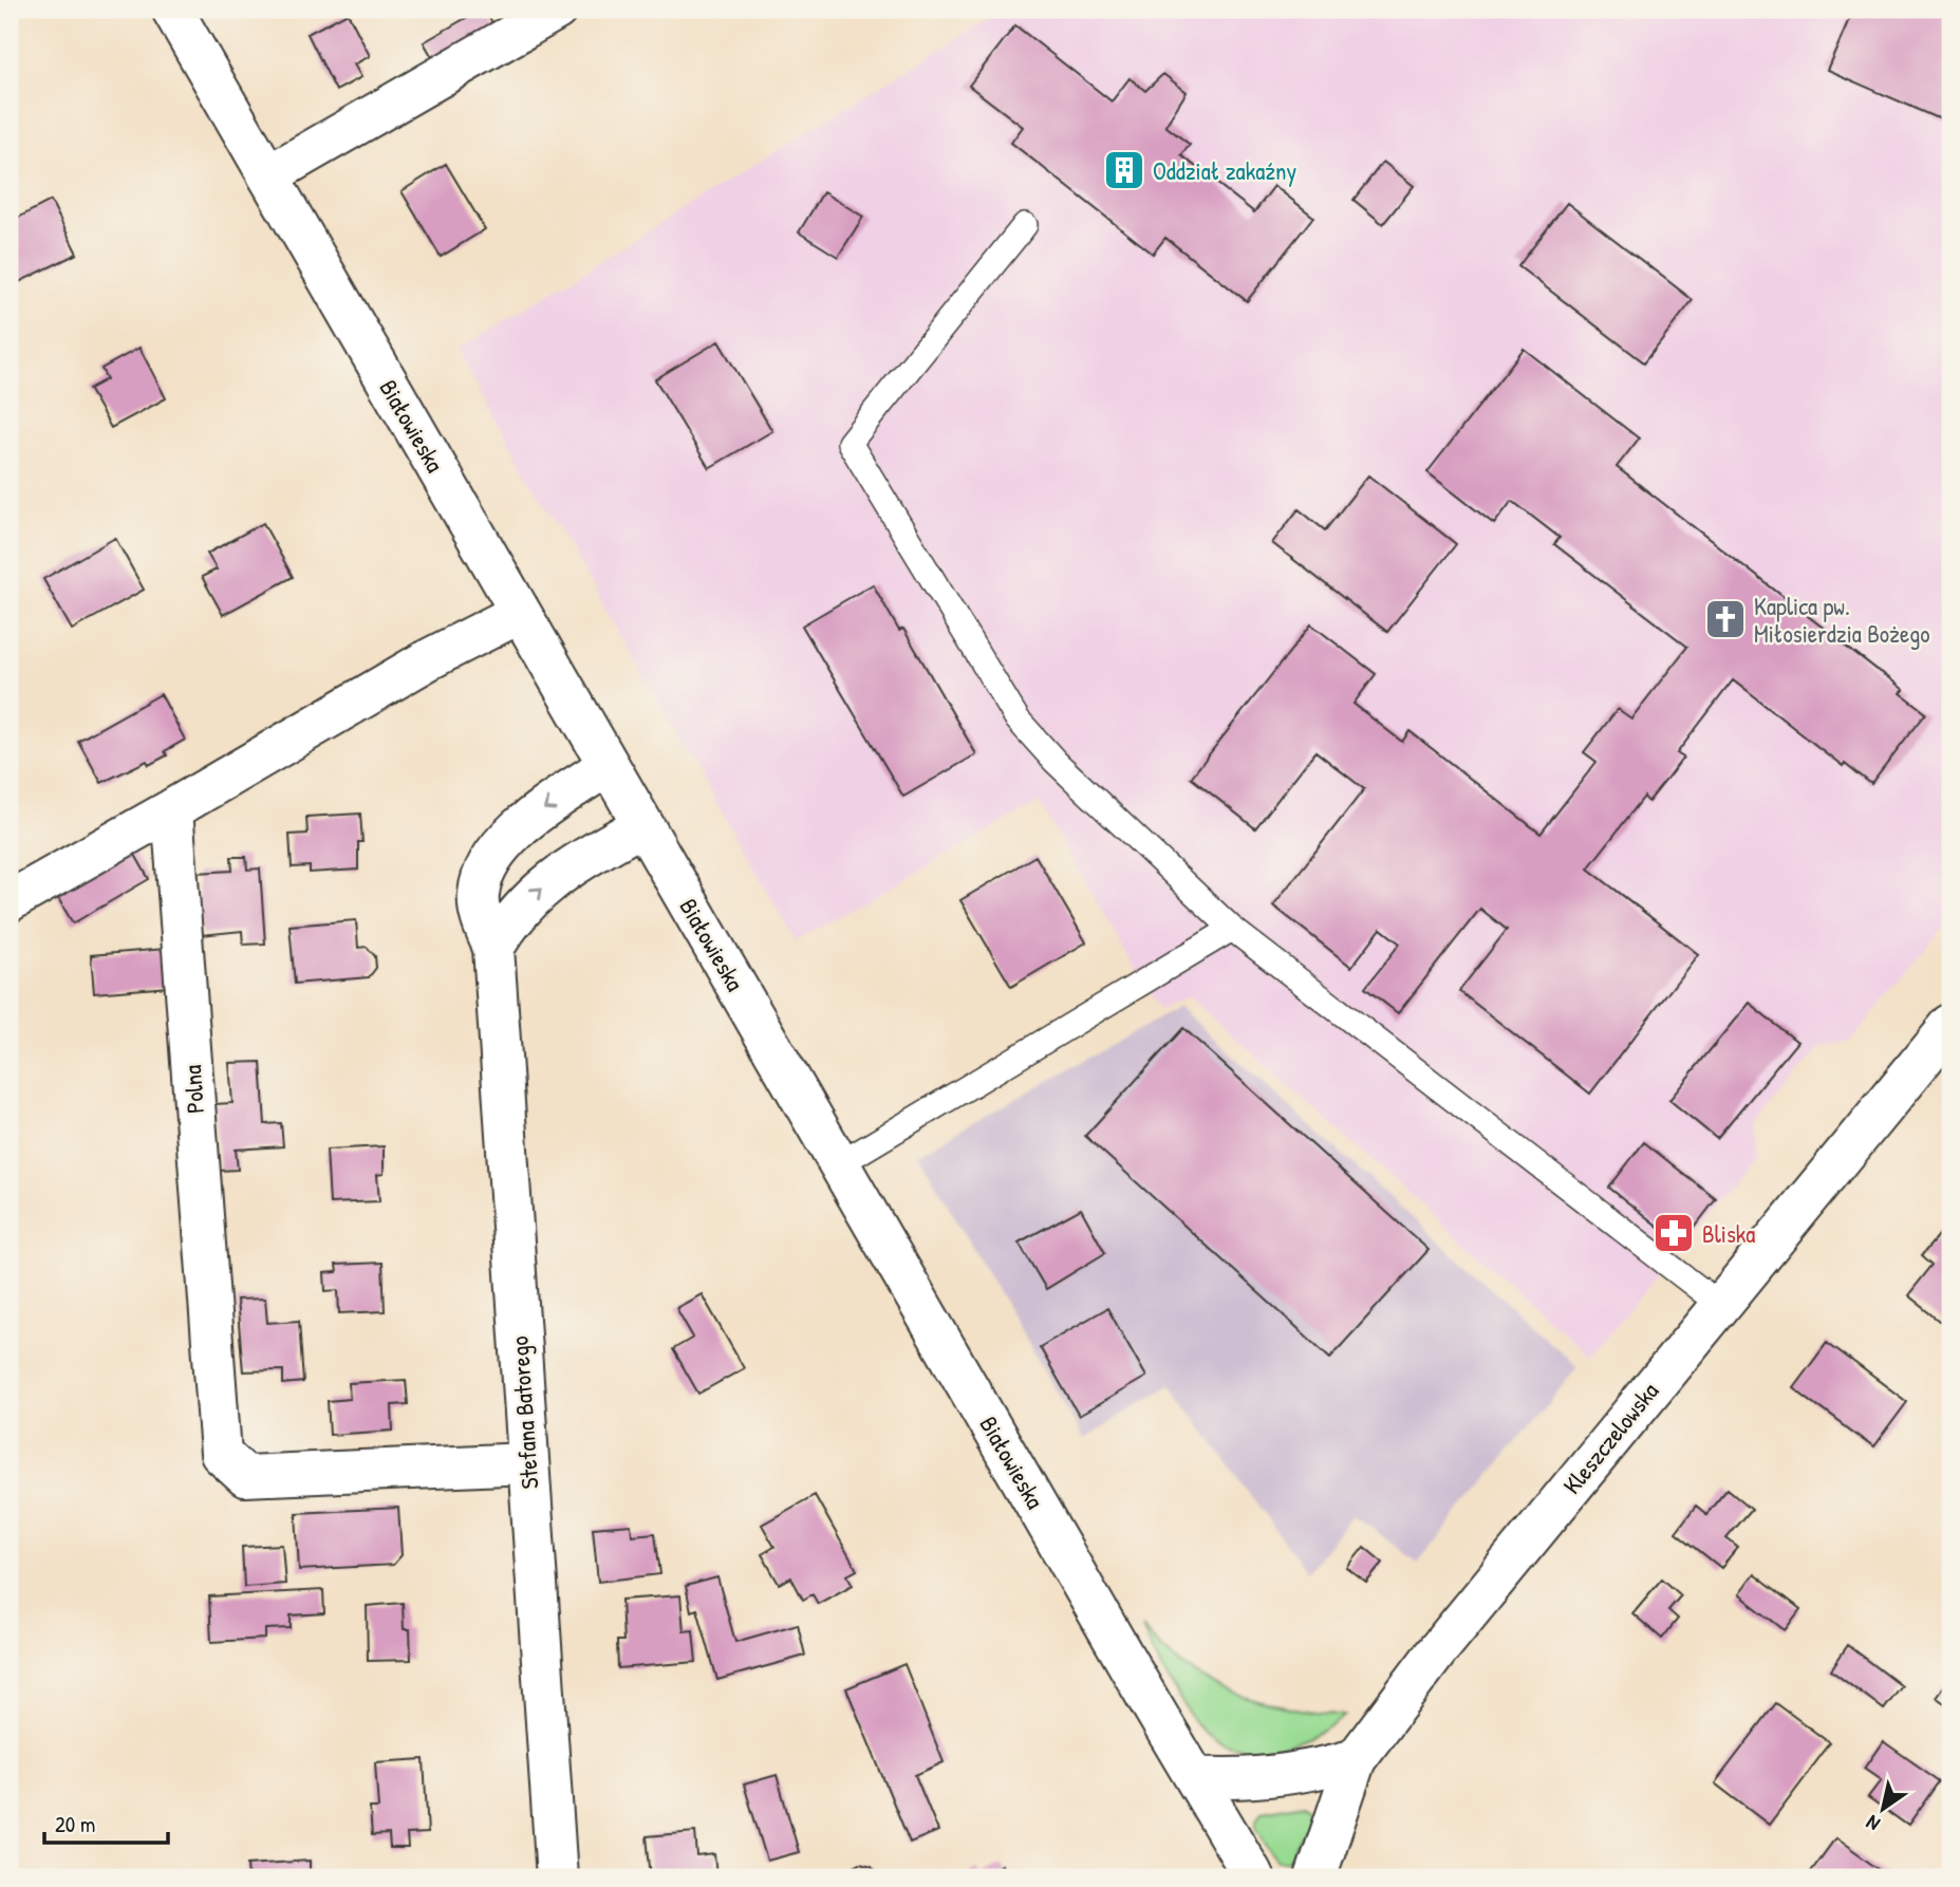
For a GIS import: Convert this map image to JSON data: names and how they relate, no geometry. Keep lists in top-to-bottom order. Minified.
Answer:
{"streets":{"main road":["Białowieska","Polna","Stefana Batorego","Kleszczelowska"]},"crossings":[["Białowieska","Stefana Batorego"],["Polna","Stefana Batorego"]],"places":{"building":["Oddział zakaźny"],"church":["Kaplica pw. Miłosierdzia Bożego"],"pharmacy":["Bliska"]},"scale_bar":"20 m","north":"bottom left"}
